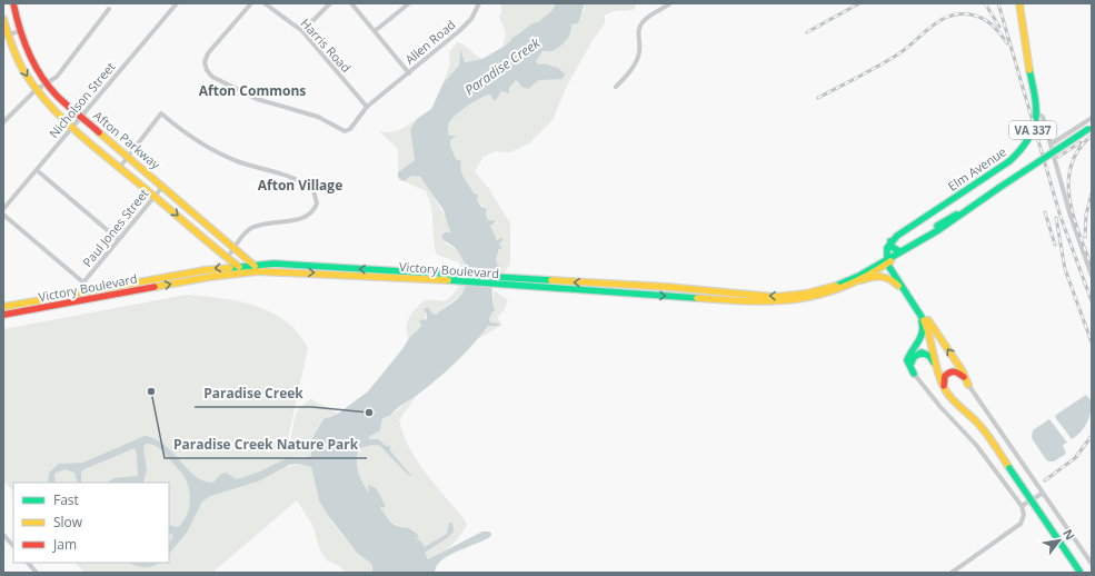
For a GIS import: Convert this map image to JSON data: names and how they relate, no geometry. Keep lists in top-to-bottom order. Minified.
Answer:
{"streets":{"main road":["VA 337","Afton Parkway","Elm Avenue","Victory Boulevard"],"street":["Allen Road","Harris Road","Nicholson Street","Paul Jones Street"]},"crossings":[["Allen Road","Harris Road"],["Nicholson Street","Afton Parkway"],["Afton Parkway","Paul Jones Street"],["Afton Parkway","Victory Boulevard"]],"districts":["Afton Commons","Afton Village"],"water":["Paradise Creek"],"places":["Paradise Creek Nature Park","Paradise Creek"],"legend":["Fast","Slow","Jam"],"north":"top right"}
